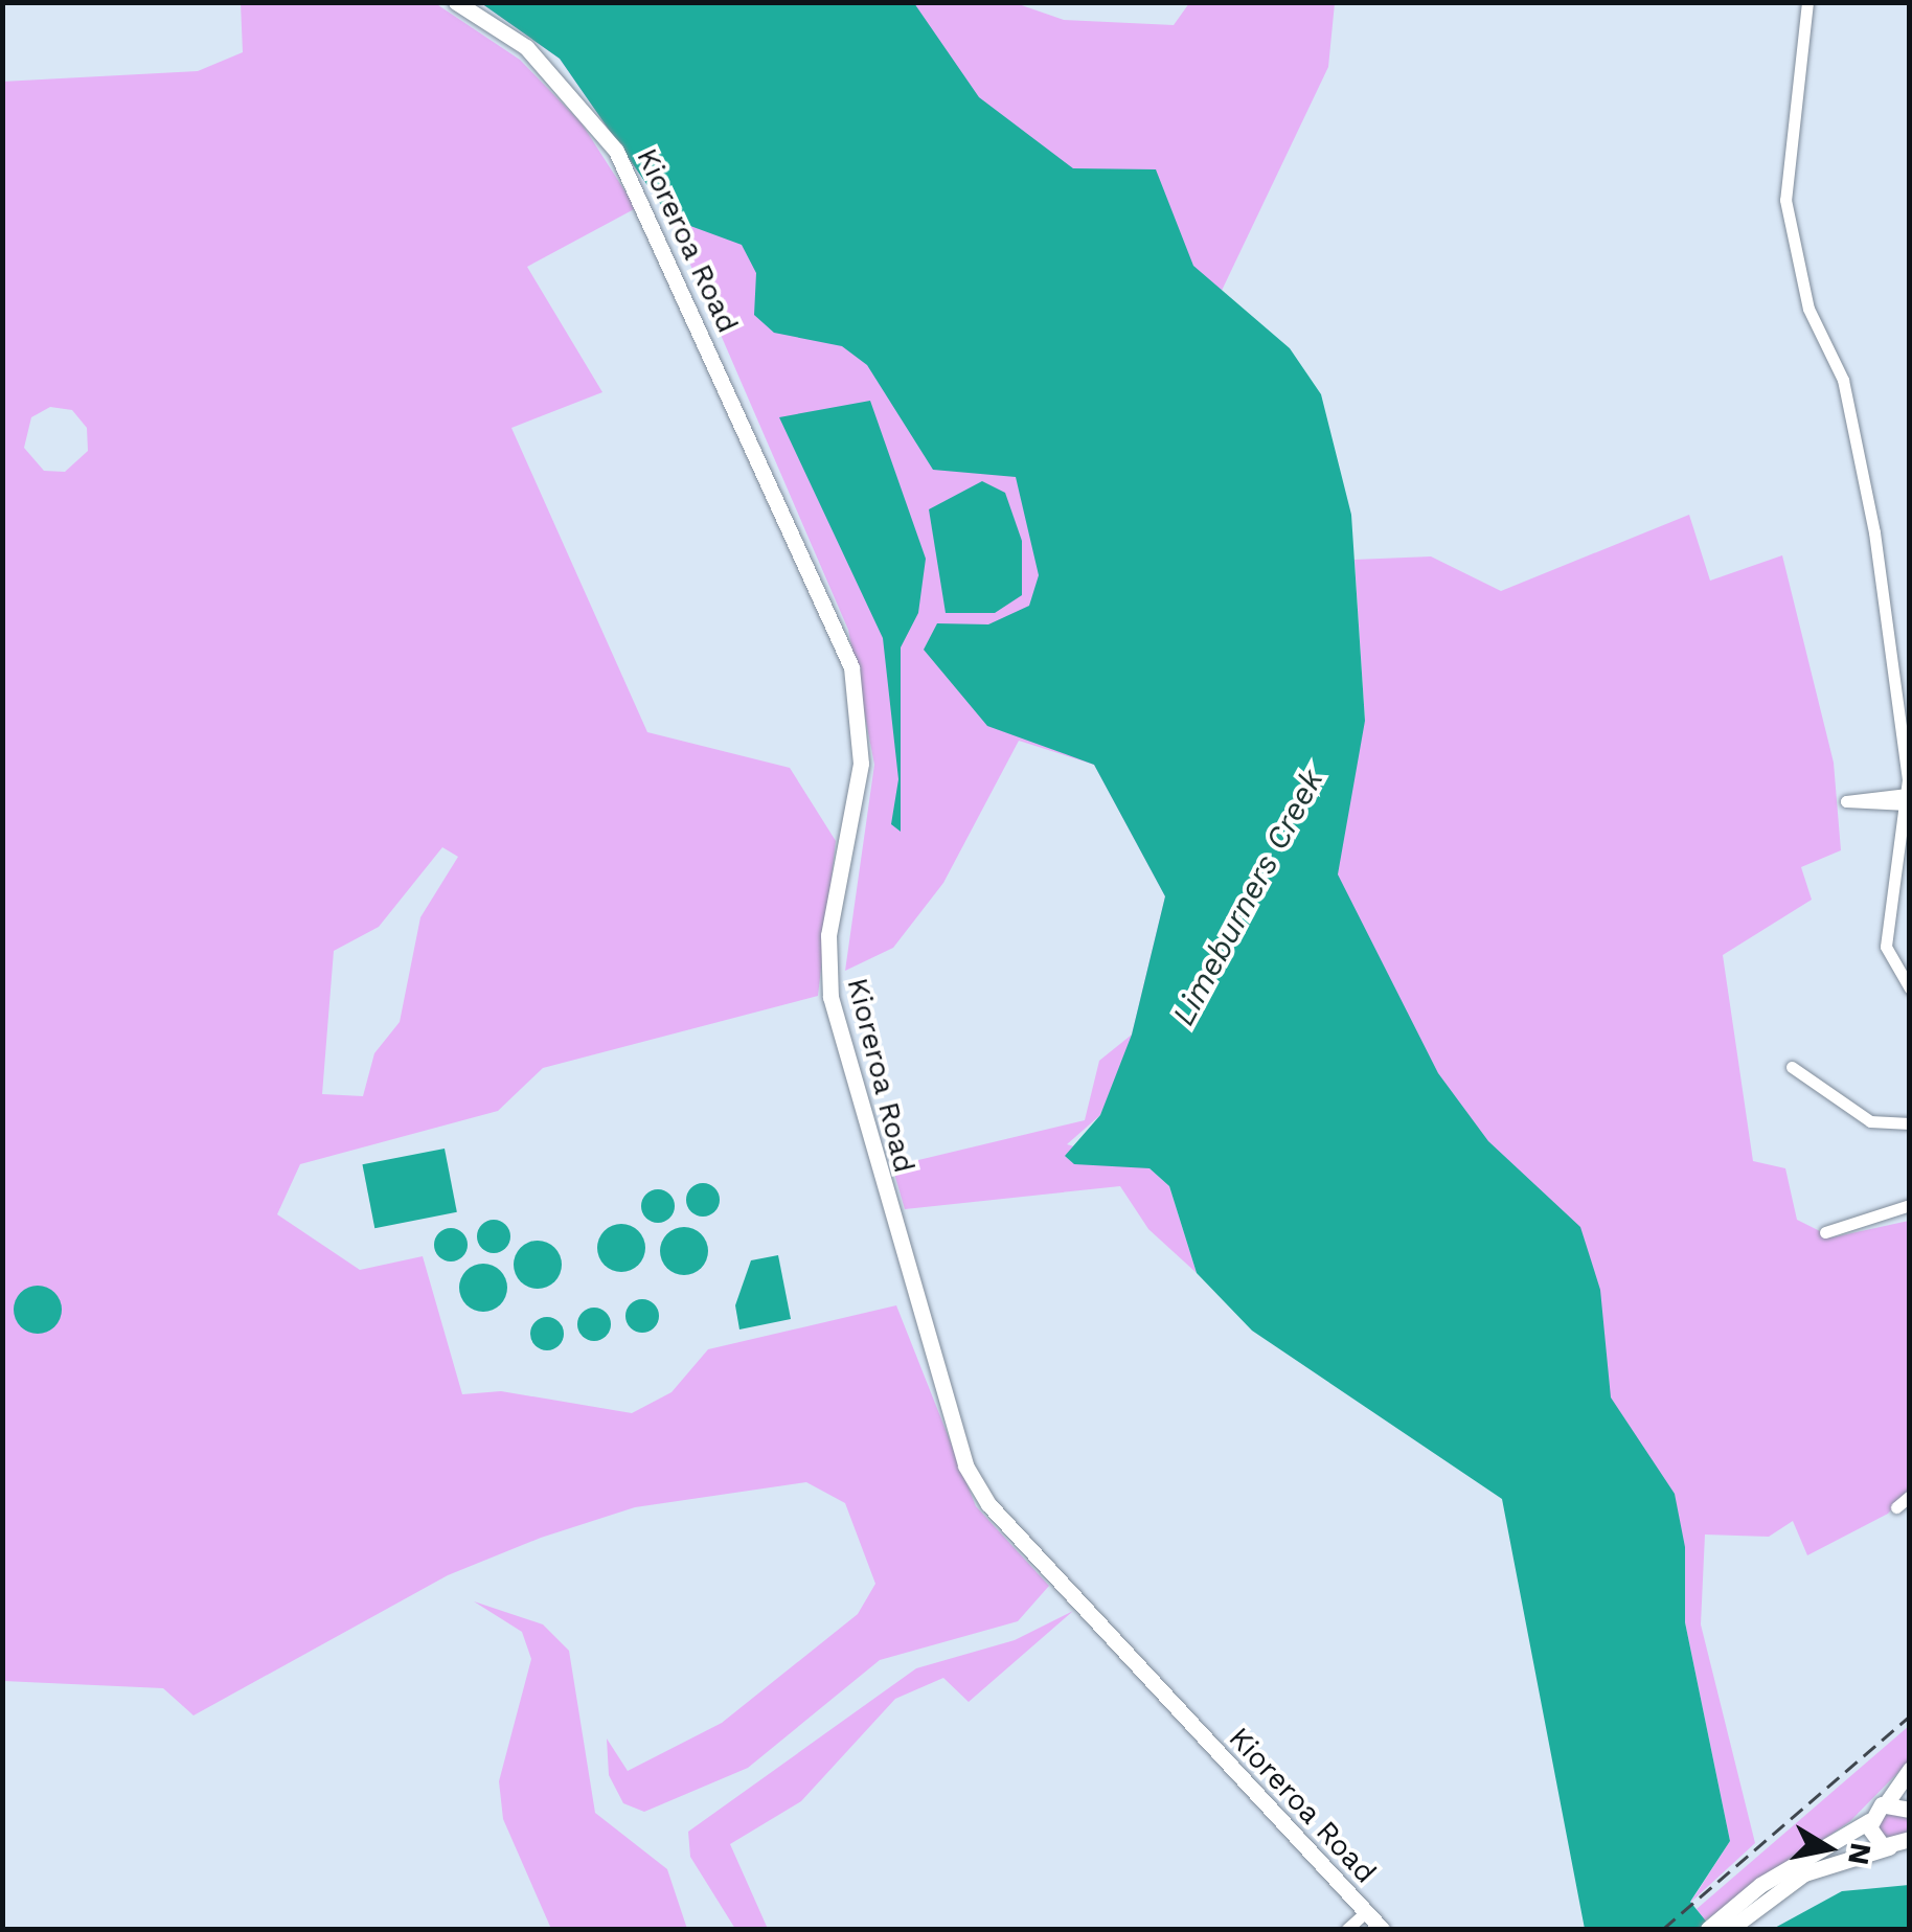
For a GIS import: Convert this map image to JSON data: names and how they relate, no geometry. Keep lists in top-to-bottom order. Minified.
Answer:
{"streets":{"main road":["Kioreroa Road"]},"water":["Limeburners Creek"],"north":"right"}
